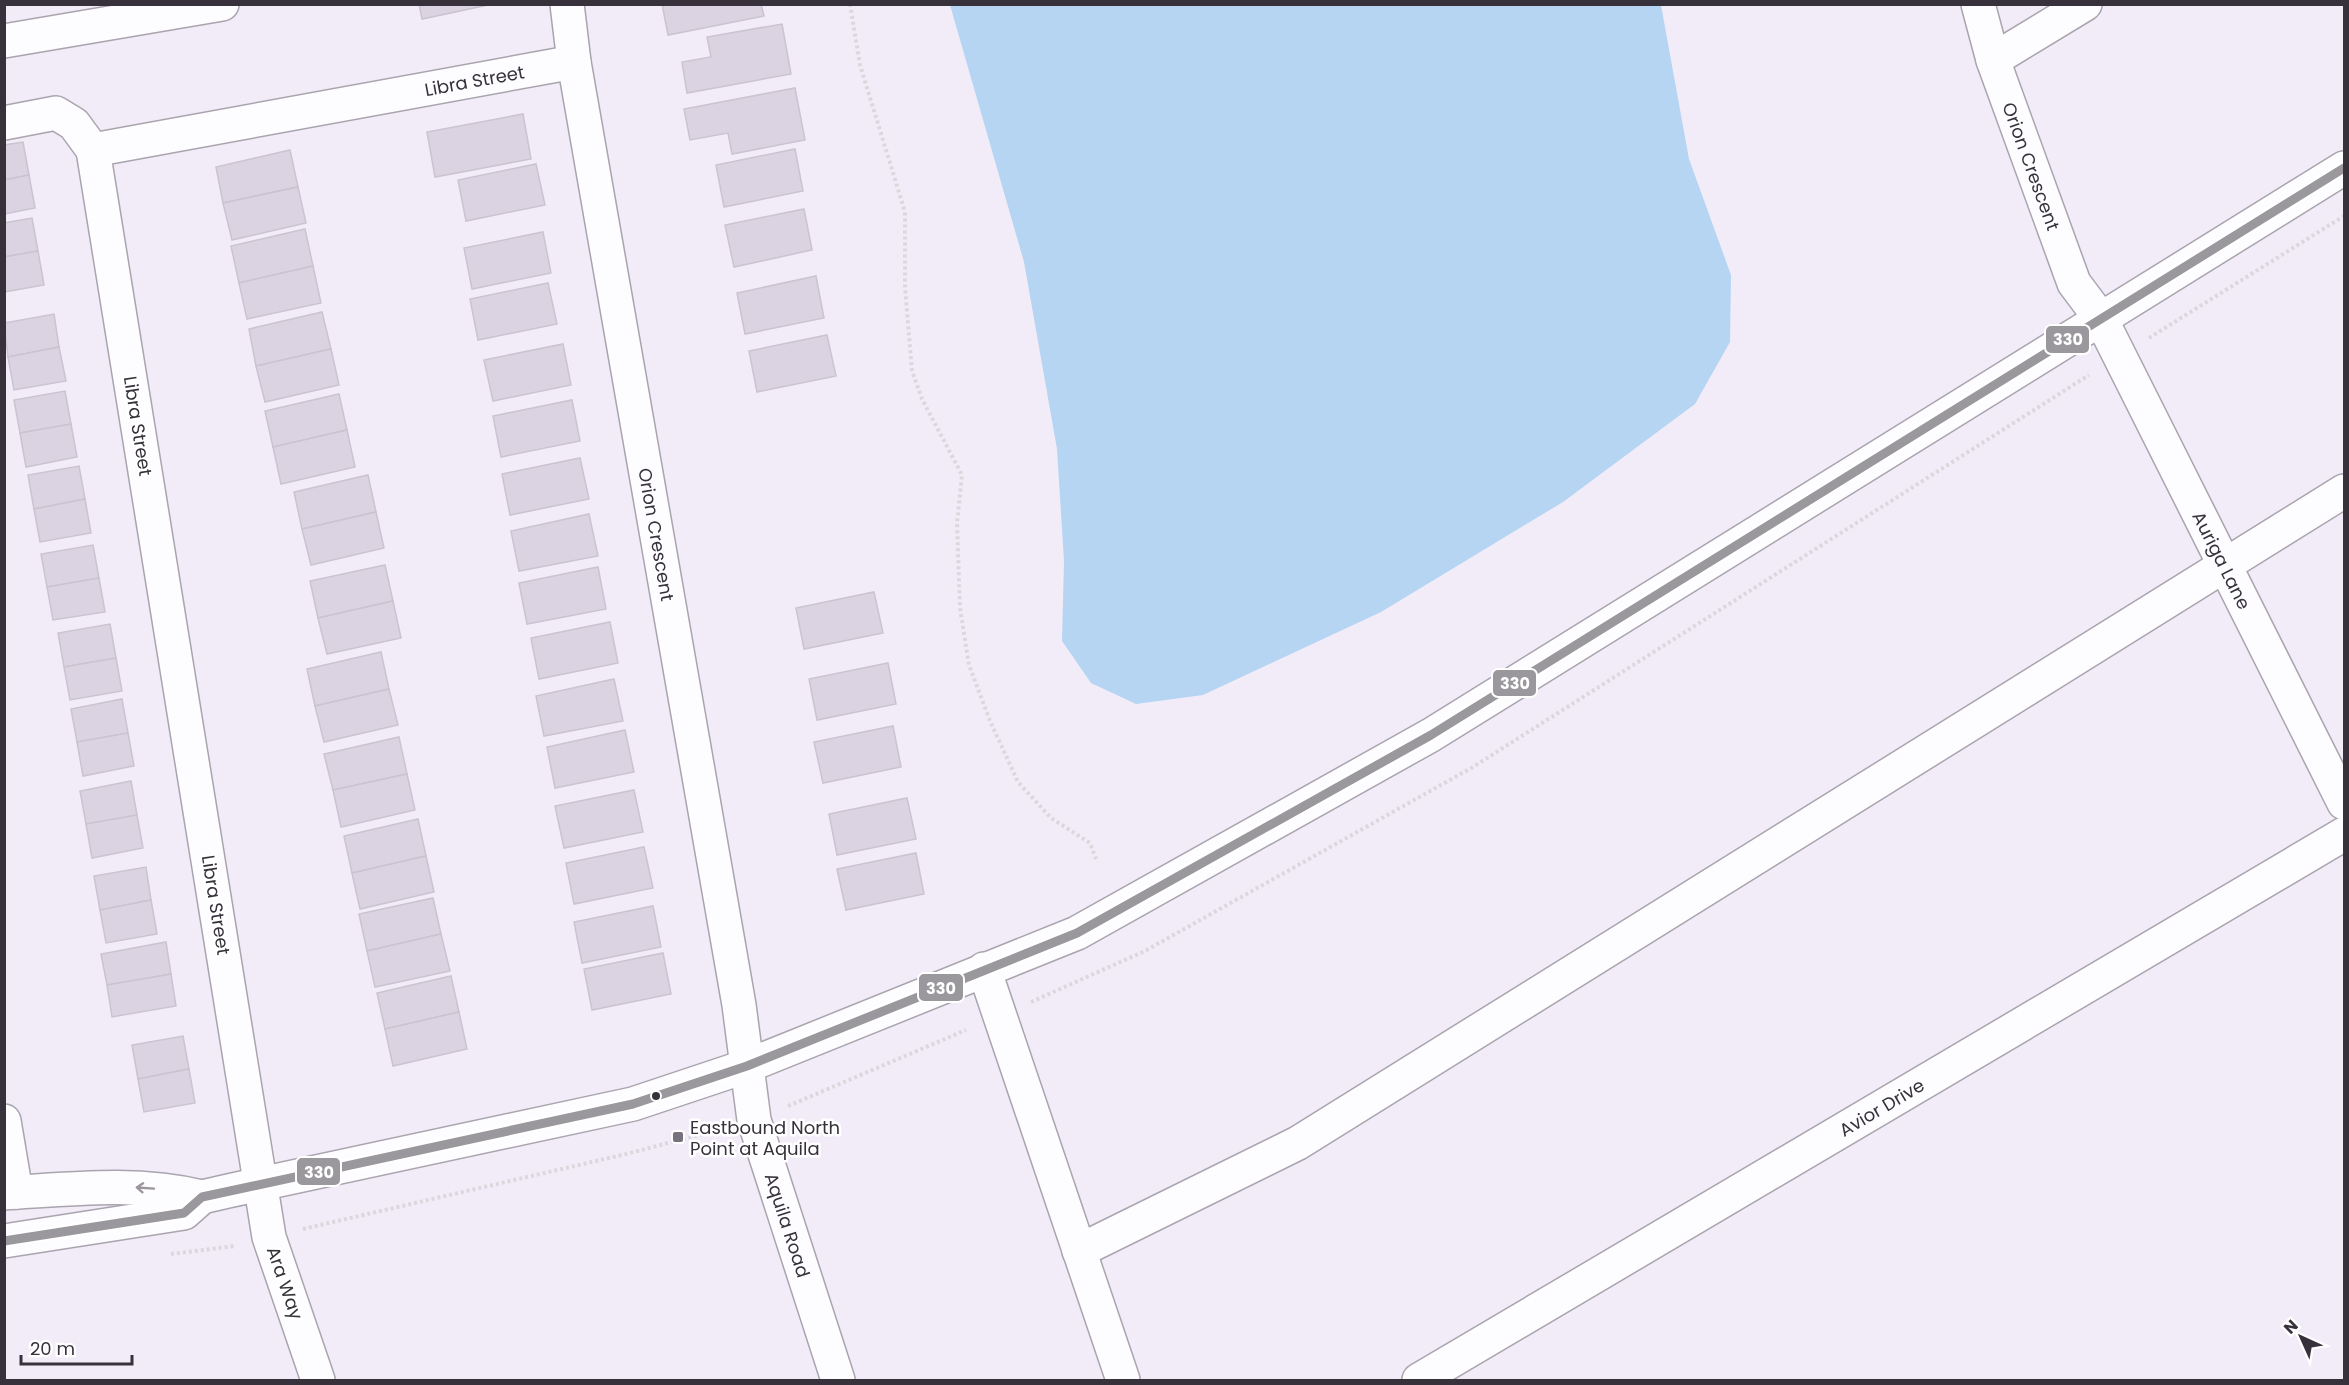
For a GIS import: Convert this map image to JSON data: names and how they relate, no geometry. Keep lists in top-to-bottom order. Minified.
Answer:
{"streets":{"street":["Libra Street","Orion Crescent","Auriga Lane","Avior Drive","Aquila Road","Ara Way"]},"crossings":[["Libra Street","Orion Crescent"],["Libra Street","Ara Way"],["Orion Crescent","Auriga Lane"],["Orion Crescent","Aquila Road"]],"places":{"transit":["Eastbound North Point at Aquila"]},"lines":["transit line 330"],"scale_bar":"20 m","north":"top left"}
